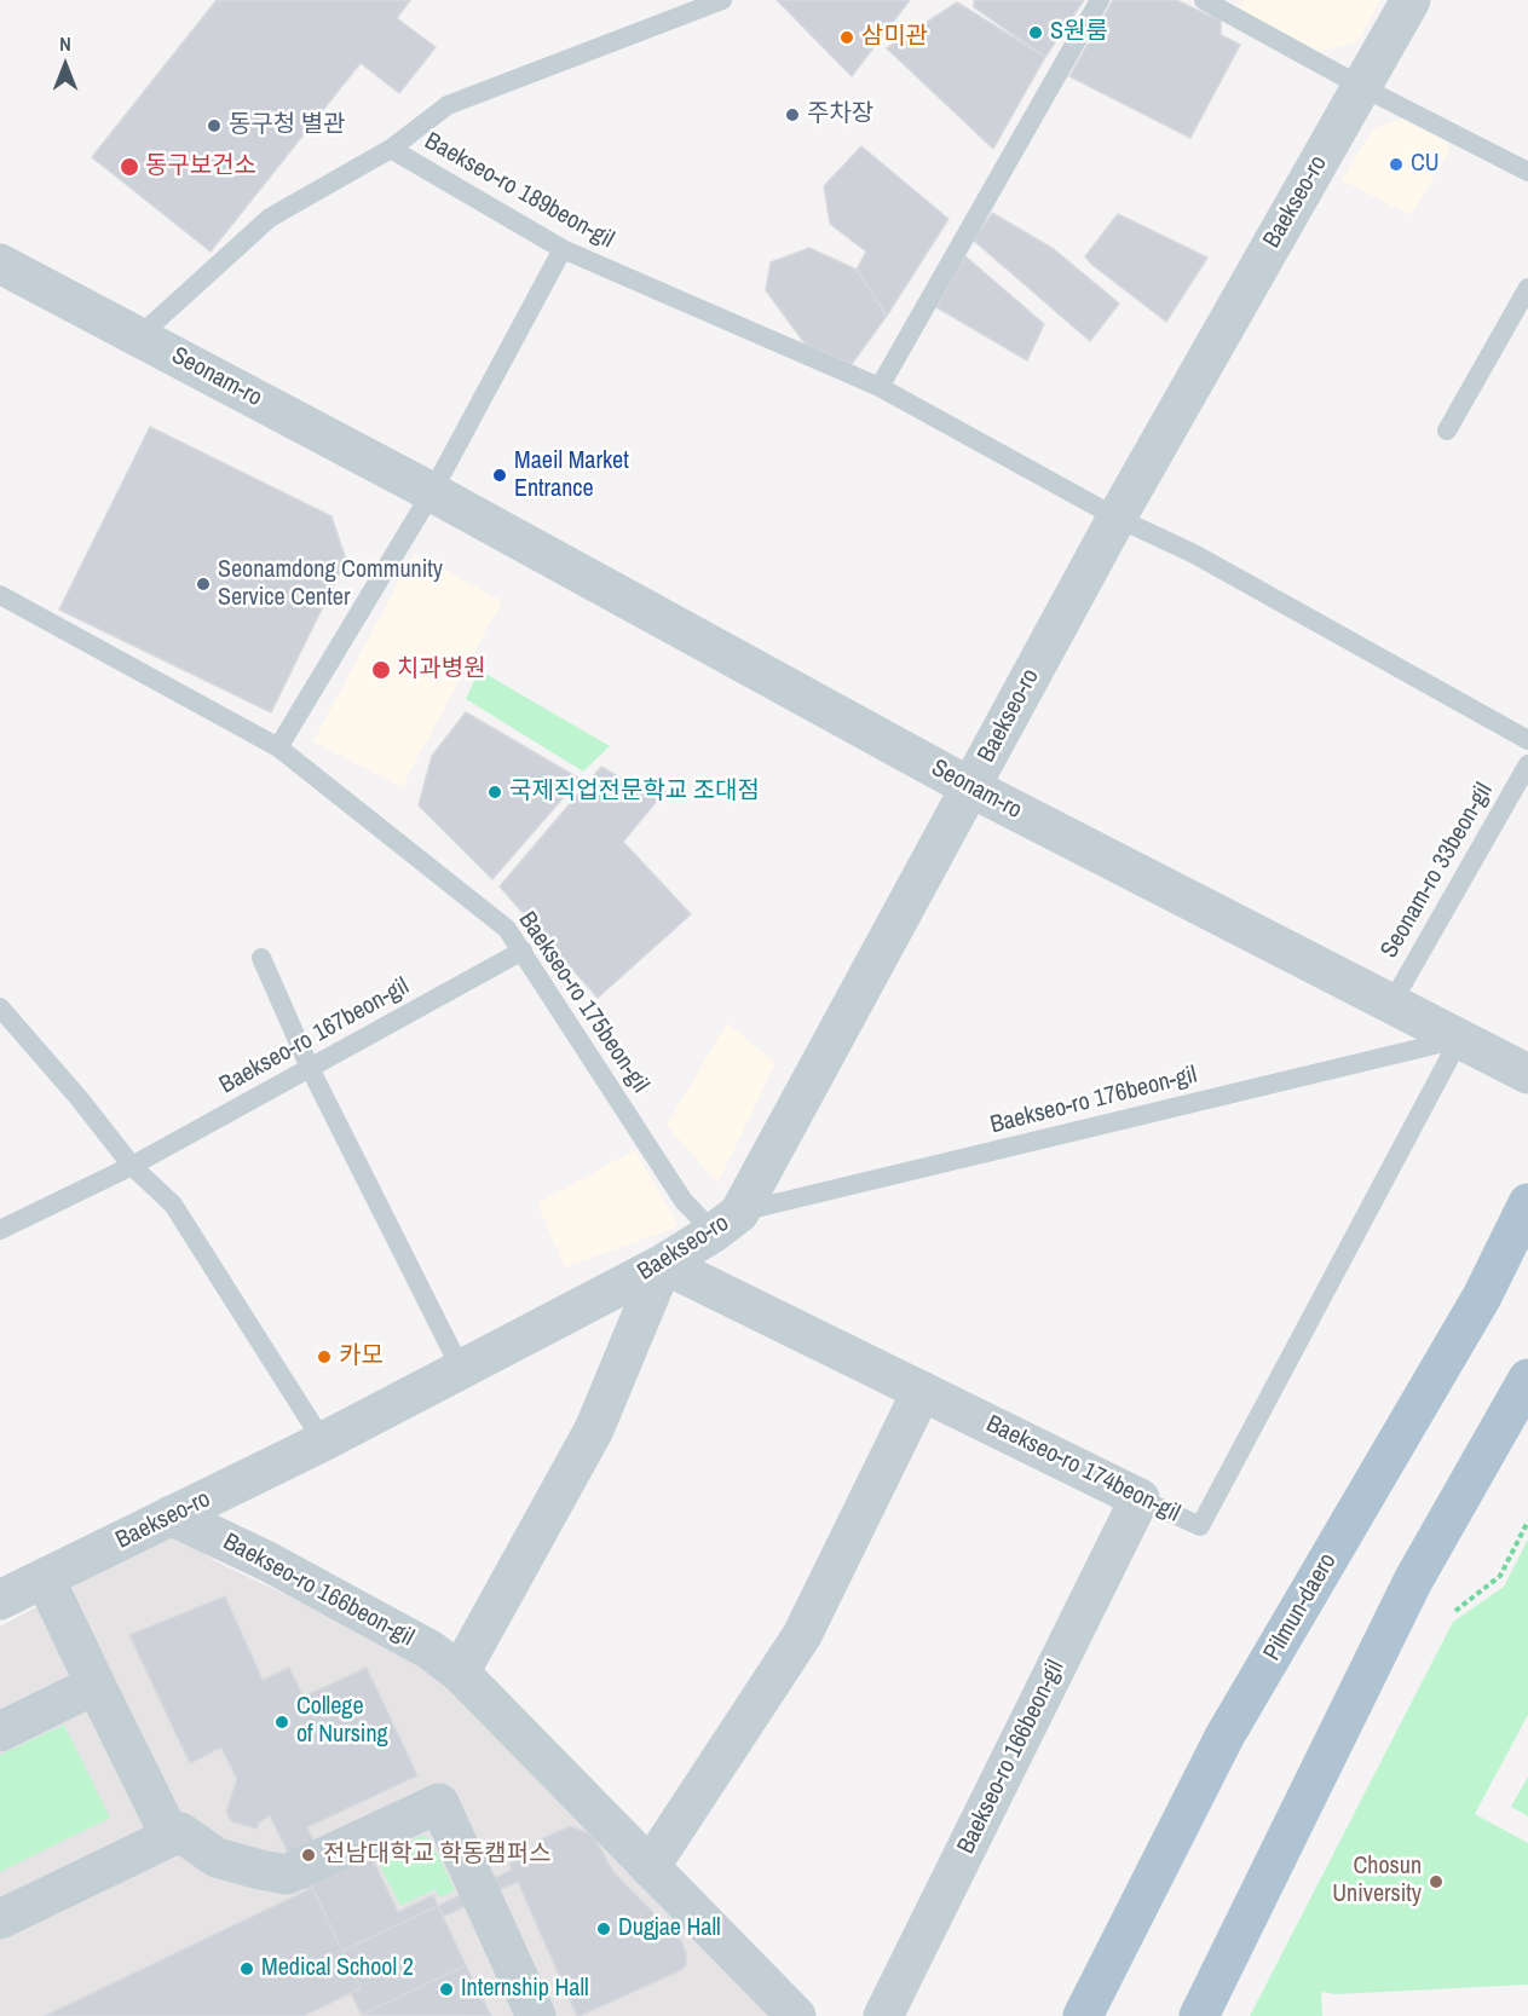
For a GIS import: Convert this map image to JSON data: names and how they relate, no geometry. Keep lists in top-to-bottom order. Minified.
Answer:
{"streets":{"main road":["Pilmun-daero"],"street":["Baekseo-ro","Seonam-ro","Baekseo-ro 174beon-gil","Baekseo-ro 166beon-gil"],"lane":["Baekseo-ro 189beon-gil","Seonam-ro 33beon-gil","Baekseo-ro 175beon-gil","Baekseo-ro 167beon-gil","Baekseo-ro 176beon-gil"]},"crossings":[["Baekseo-ro 189beon-gil","Baekseo-ro"],["Baekseo-ro","Seonam-ro"],["Baekseo-ro","Baekseo-ro 175beon-gil"],["Baekseo-ro","Baekseo-ro 176beon-gil"],["Baekseo-ro","Baekseo-ro 174beon-gil"],["Baekseo-ro","Baekseo-ro 166beon-gil"],["Seonam-ro","Seonam-ro 33beon-gil"],["Seonam-ro","Baekseo-ro 176beon-gil"],["Seonam-ro","Baekseo-ro 174beon-gil"],["Baekseo-ro 175beon-gil","Baekseo-ro 167beon-gil"],["Baekseo-ro 175beon-gil","Baekseo-ro 176beon-gil"],["Baekseo-ro 176beon-gil","Baekseo-ro 174beon-gil"],["Baekseo-ro 174beon-gil","Baekseo-ro 166beon-gil"]],"places":["S원룸","삼미관","주차장","동구청 별관","CU","동구보건소","Maeil Market Entrance","Seonamdong Community Service Center","치과병원","국제직업전문학교 조대점","카모","College of Nursing","전남대학교 학동캠퍼스","Chosun University","Dugjae Hall","Medical School 2","Internship Hall"],"north":"top"}
